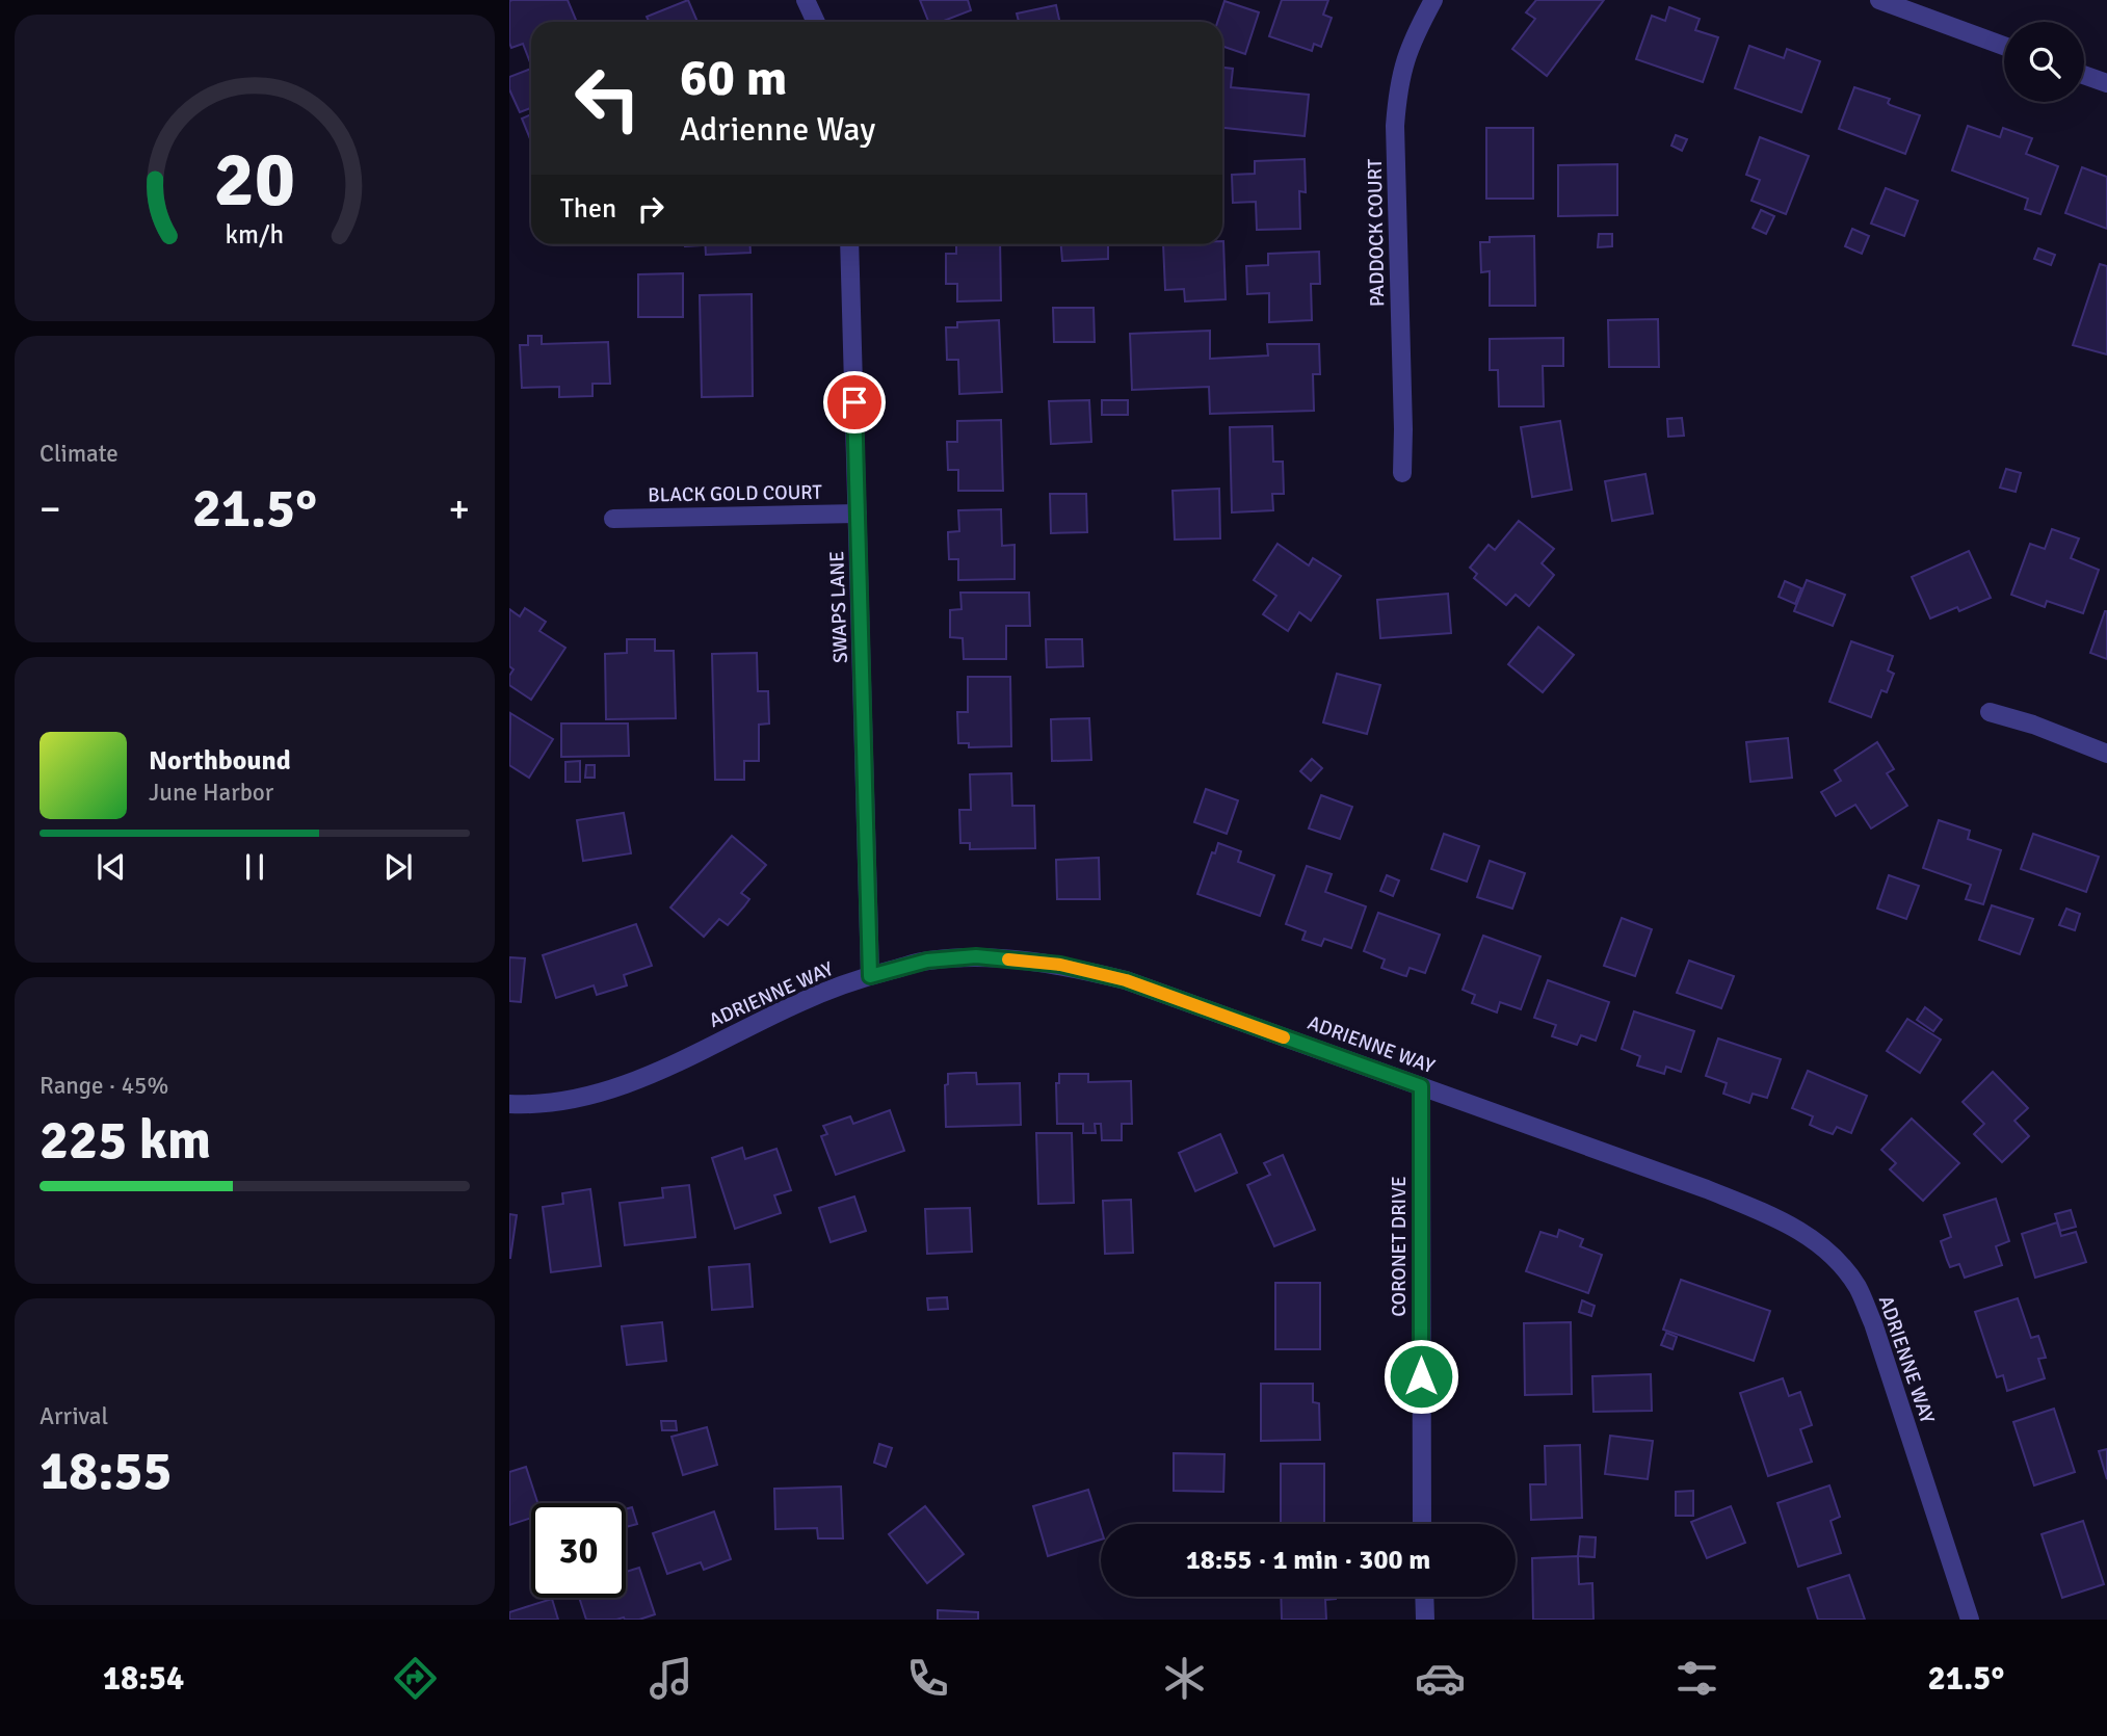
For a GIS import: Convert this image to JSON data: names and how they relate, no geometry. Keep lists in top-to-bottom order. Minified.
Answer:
{"streets":{"street":["PADDOCK COURT","BLACK GOLD COURT","SWAPS LANE","ADRIENNE WAY","CORONET DRIVE"]},"crossings":[["BLACK GOLD COURT","SWAPS LANE"],["SWAPS LANE","ADRIENNE WAY"],["ADRIENNE WAY","CORONET DRIVE"]],"page":{"turn":["60 m","Adrienne Way"],"then":"Then","tile":["Climate",["Range · 45%","225 km"],["Arrival","18:55"]],"heat":["−","21.5°","+"],"song":["Northbound","June Harbor"],"limit":"30","trip":"18:55 · 1 min · 300 m","tabs":["18:54","21.5°"],"gauge":["20","km/h"]}}
